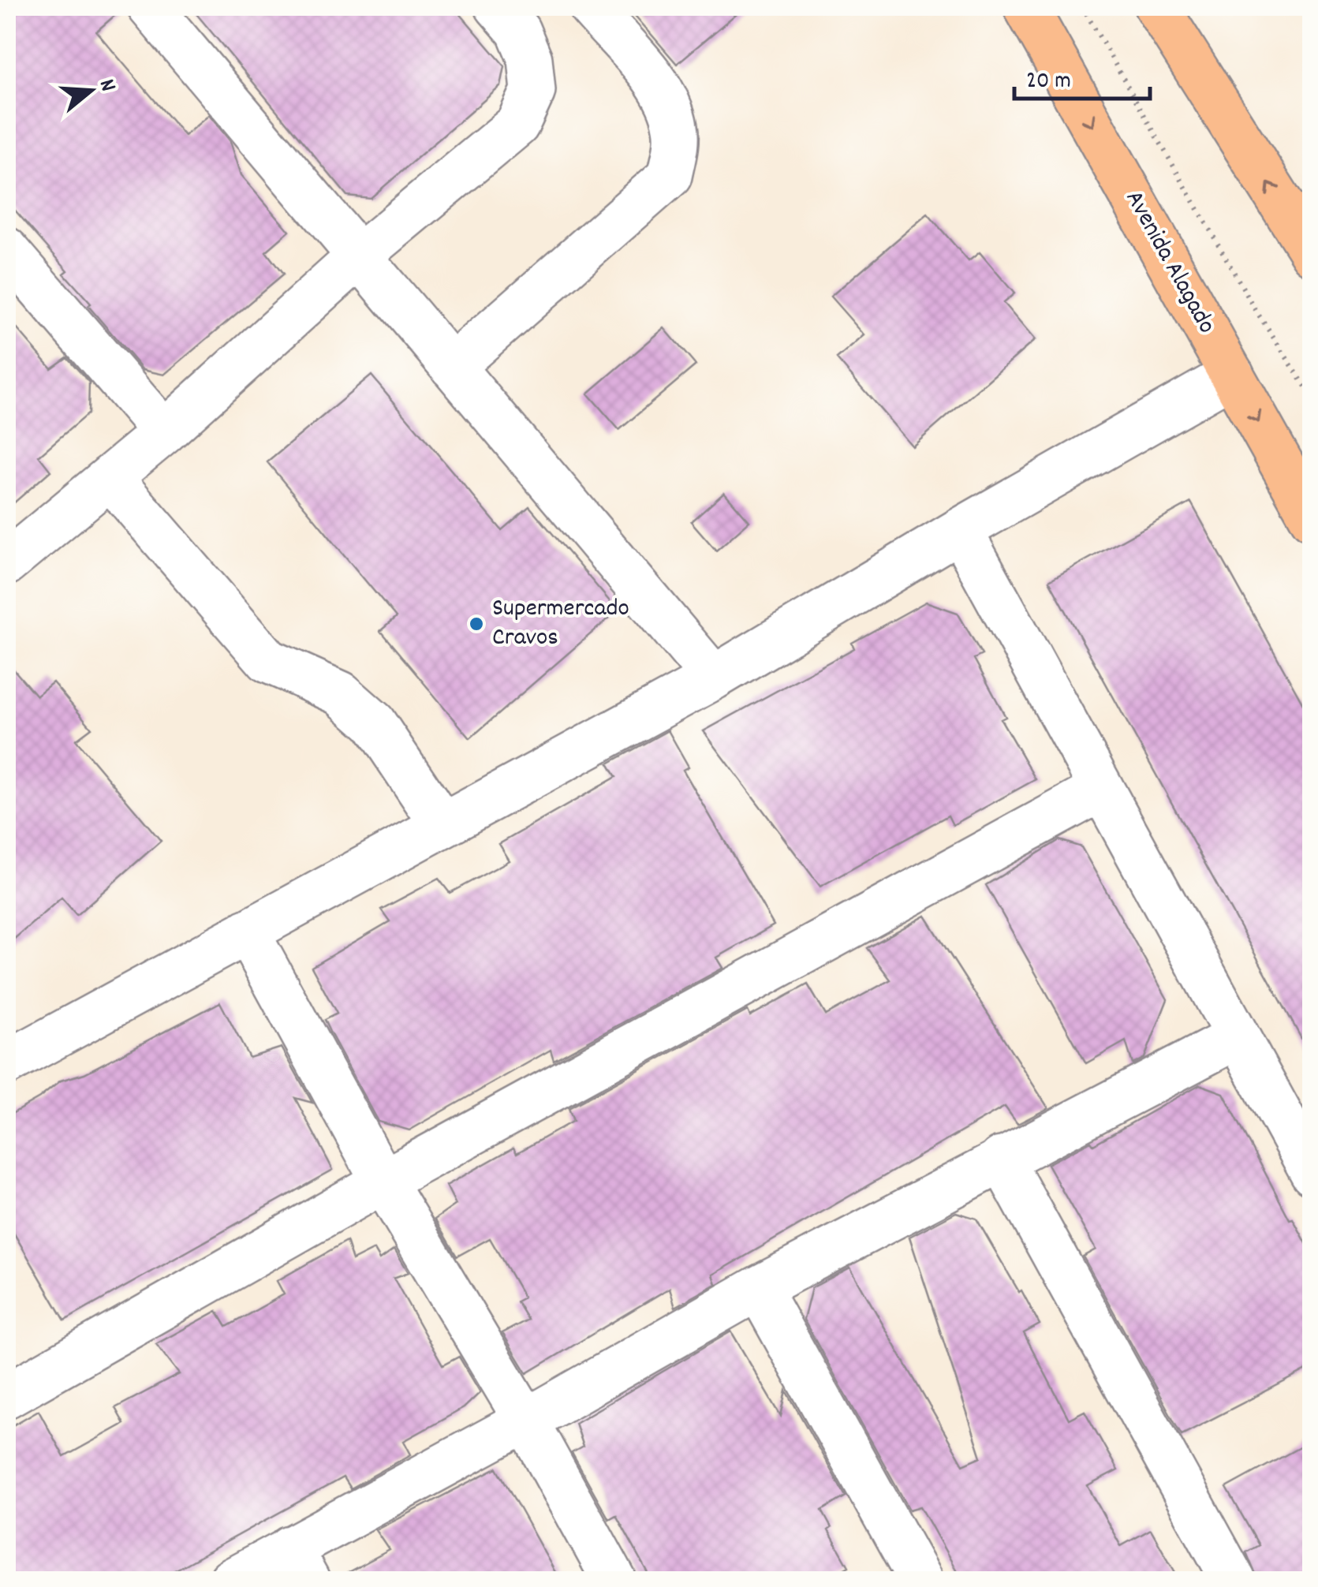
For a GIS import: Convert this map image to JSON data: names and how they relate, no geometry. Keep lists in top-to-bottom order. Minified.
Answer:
{"streets":{"main road":["Avenida Alagado"]},"places":["Supermercado Cravos"],"scale_bar":"20 m","north":"right"}
